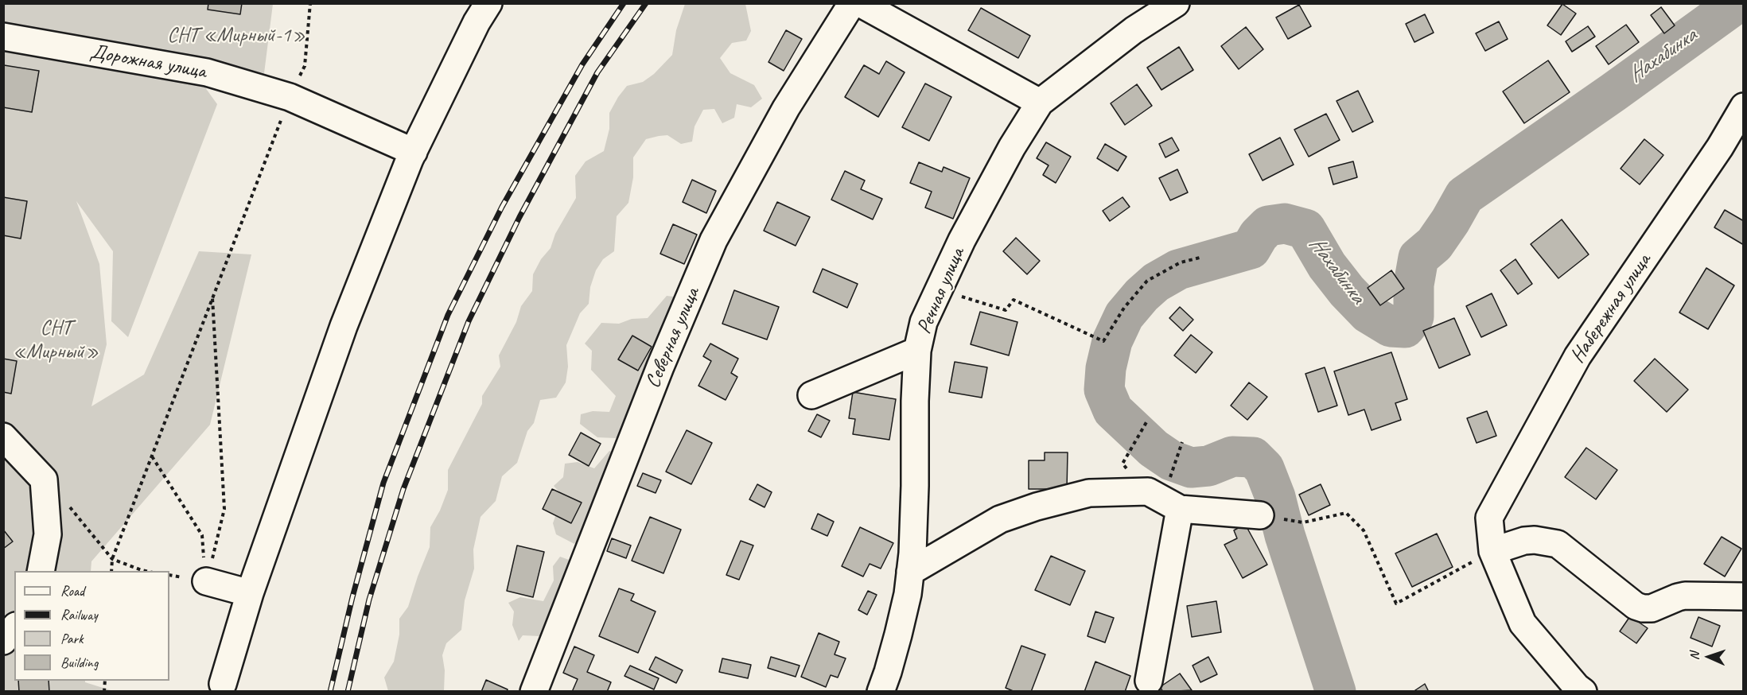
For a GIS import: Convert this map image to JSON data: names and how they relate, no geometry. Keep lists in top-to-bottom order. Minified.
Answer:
{"streets":{"street":["Дорожная улица","Речная улица","Набережная улица","Северная улица"]},"water":["Нахабинка"],"parks":["СНТ «Мирный-1»","СНТ «Мирный»"],"legend":["Road","Railway","Park","Building"],"north":"left"}
